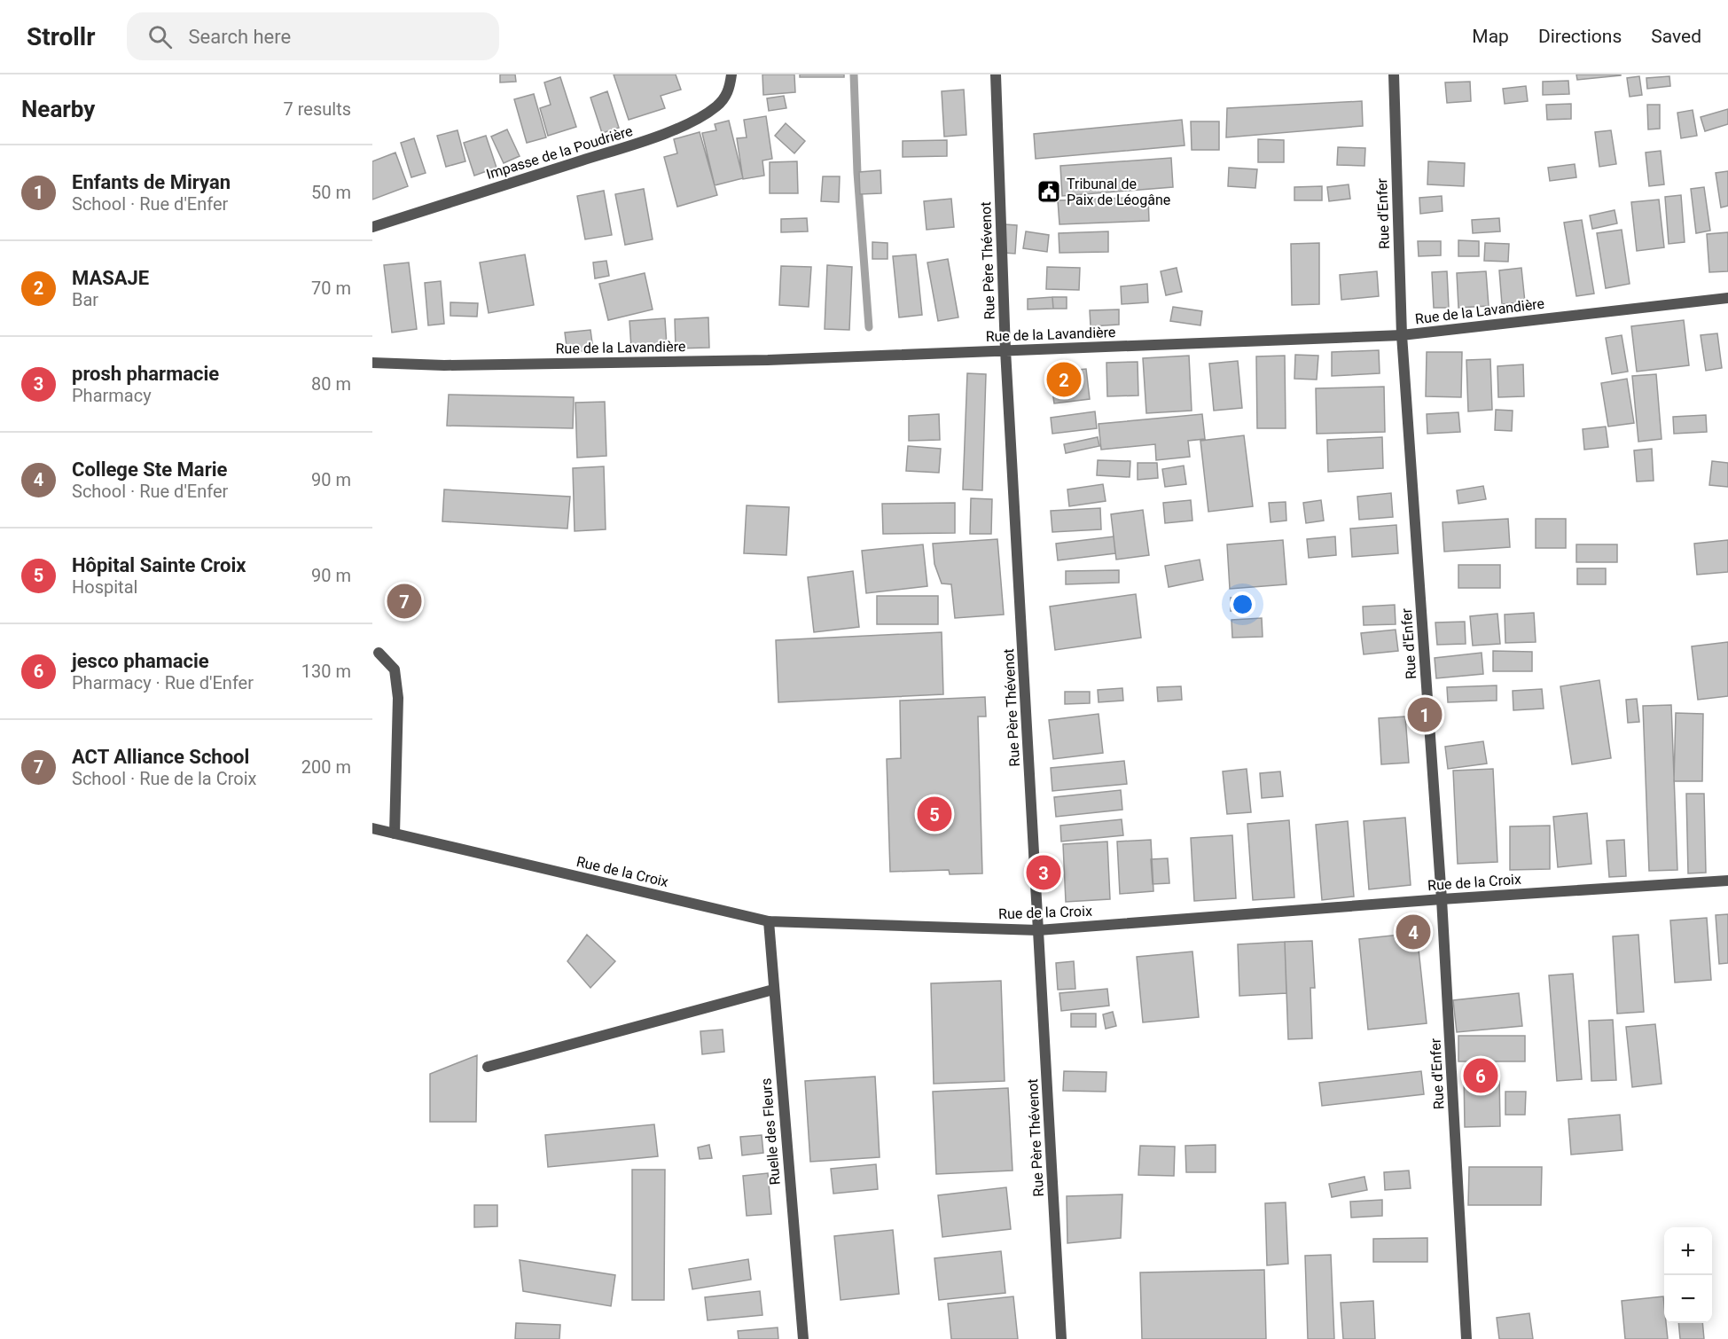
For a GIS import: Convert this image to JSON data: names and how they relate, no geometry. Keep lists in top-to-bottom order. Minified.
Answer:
{"streets":{"street":["Impasse de la Poudrière","Rue d'Enfer","Rue Père Thévenot","Rue de la Lavandière","Rue de la Croix","Ruelle des Fleurs"]},"crossings":[["Rue d'Enfer","Rue de la Lavandière"],["Rue d'Enfer","Rue de la Croix"],["Rue Père Thévenot","Rue de la Lavandière"],["Rue Père Thévenot","Rue de la Croix"],["Rue de la Croix","Ruelle des Fleurs"]],"places":{"public building":["Tribunal de Paix de Léogâne"]},"page":{"header":"Strollr","search":"Search here","nav":["Map","Directions","Saved"],"heading":["Nearby","7 results"],"list":[{"mark":"1","name":"Enfants de Miryan","note":"School · Rue d'Enfer","value":"50 m"},{"mark":"2","name":"MASAJE","note":"Bar","value":"70 m"},{"mark":"3","name":"prosh pharmacie","note":"Pharmacy","value":"80 m"},{"mark":"4","name":"College Ste Marie","note":"School · Rue d'Enfer","value":"90 m"},{"mark":"5","name":"Hôpital Sainte Croix","note":"Hospital","value":"90 m"},{"mark":"6","name":"jesco phamacie","note":"Pharmacy · Rue d'Enfer","value":"130 m"},{"mark":"7","name":"ACT Alliance School","note":"School · Rue de la Croix","value":"200 m"}],"pins":["2","7","1","5","3","4","6"],"map_buttons":["+","−"]}}
